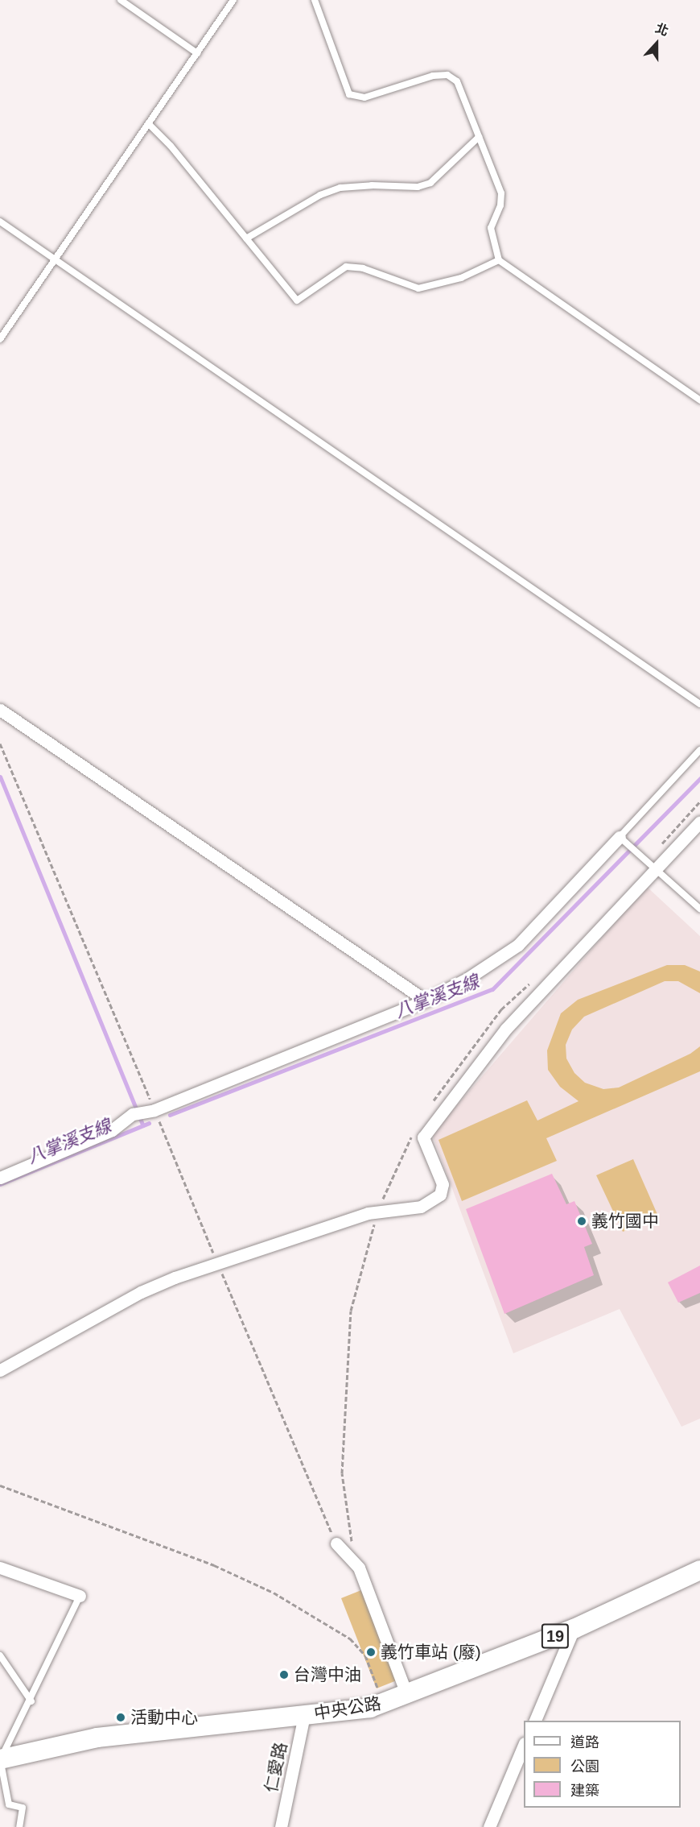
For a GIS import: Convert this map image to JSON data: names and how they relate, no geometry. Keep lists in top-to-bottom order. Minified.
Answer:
{"streets":{"main road":["19","中央公路"],"street":["仁愛路"]},"crossings":[["中央公路","仁愛路"]],"water":["八掌溪支線"],"places":["義竹國中","義竹車站 (廢)","台灣中油","活動中心"],"legend":["道路","公園","建築"],"north":"top"}
